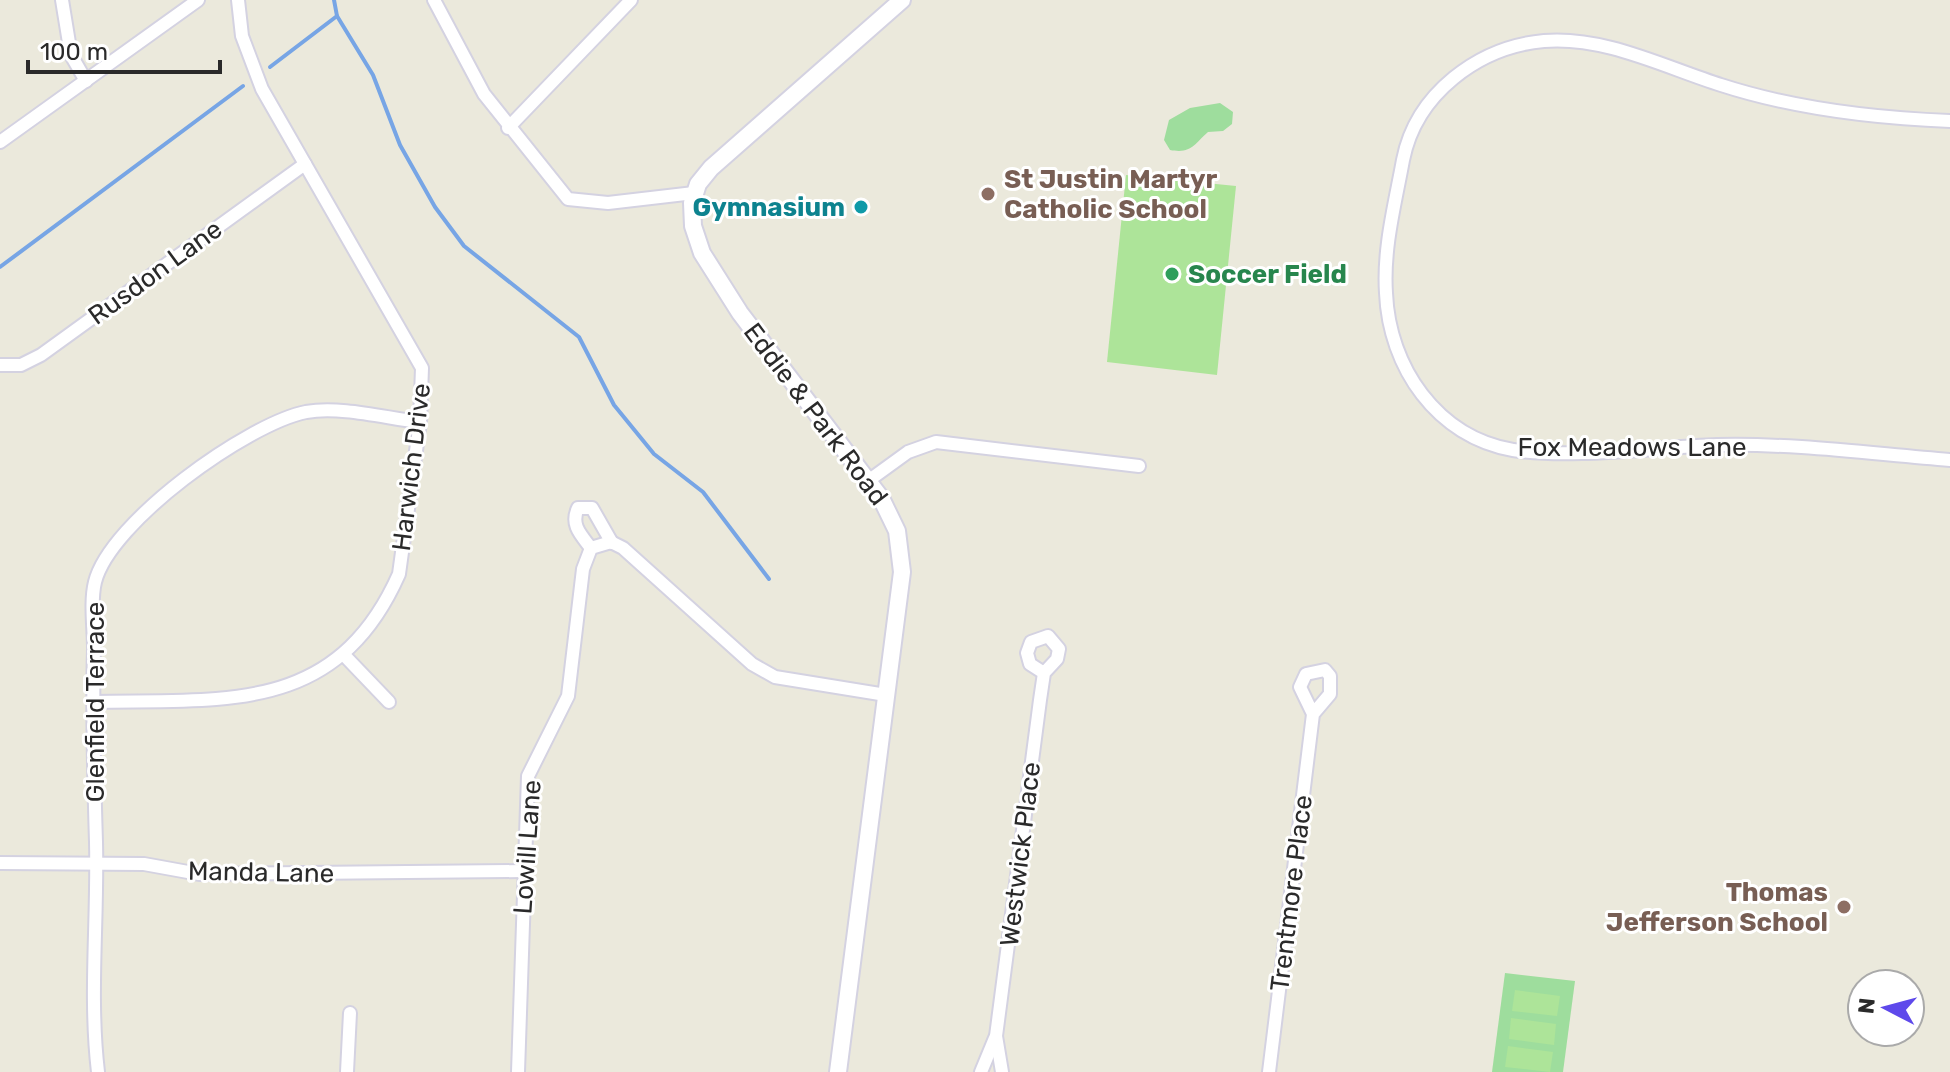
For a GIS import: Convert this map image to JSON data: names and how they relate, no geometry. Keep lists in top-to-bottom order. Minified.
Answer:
{"streets":{"street":["Rusdon Lane","Eddie & Park Road","Fox Meadows Lane","Harwich Drive","Glenfield Terrace","Lowill Lane","Westwick Place","Manda Lane","Trentmore Place"]},"crossings":[["Rusdon Lane","Harwich Drive"],["Harwich Drive","Glenfield Terrace"],["Glenfield Terrace","Manda Lane"],["Lowill Lane","Manda Lane"]],"places":["St Justin Martyr Catholic School","Gymnasium","Soccer Field","Thomas Jefferson School"],"scale_bar":"100 m","north":"left"}
